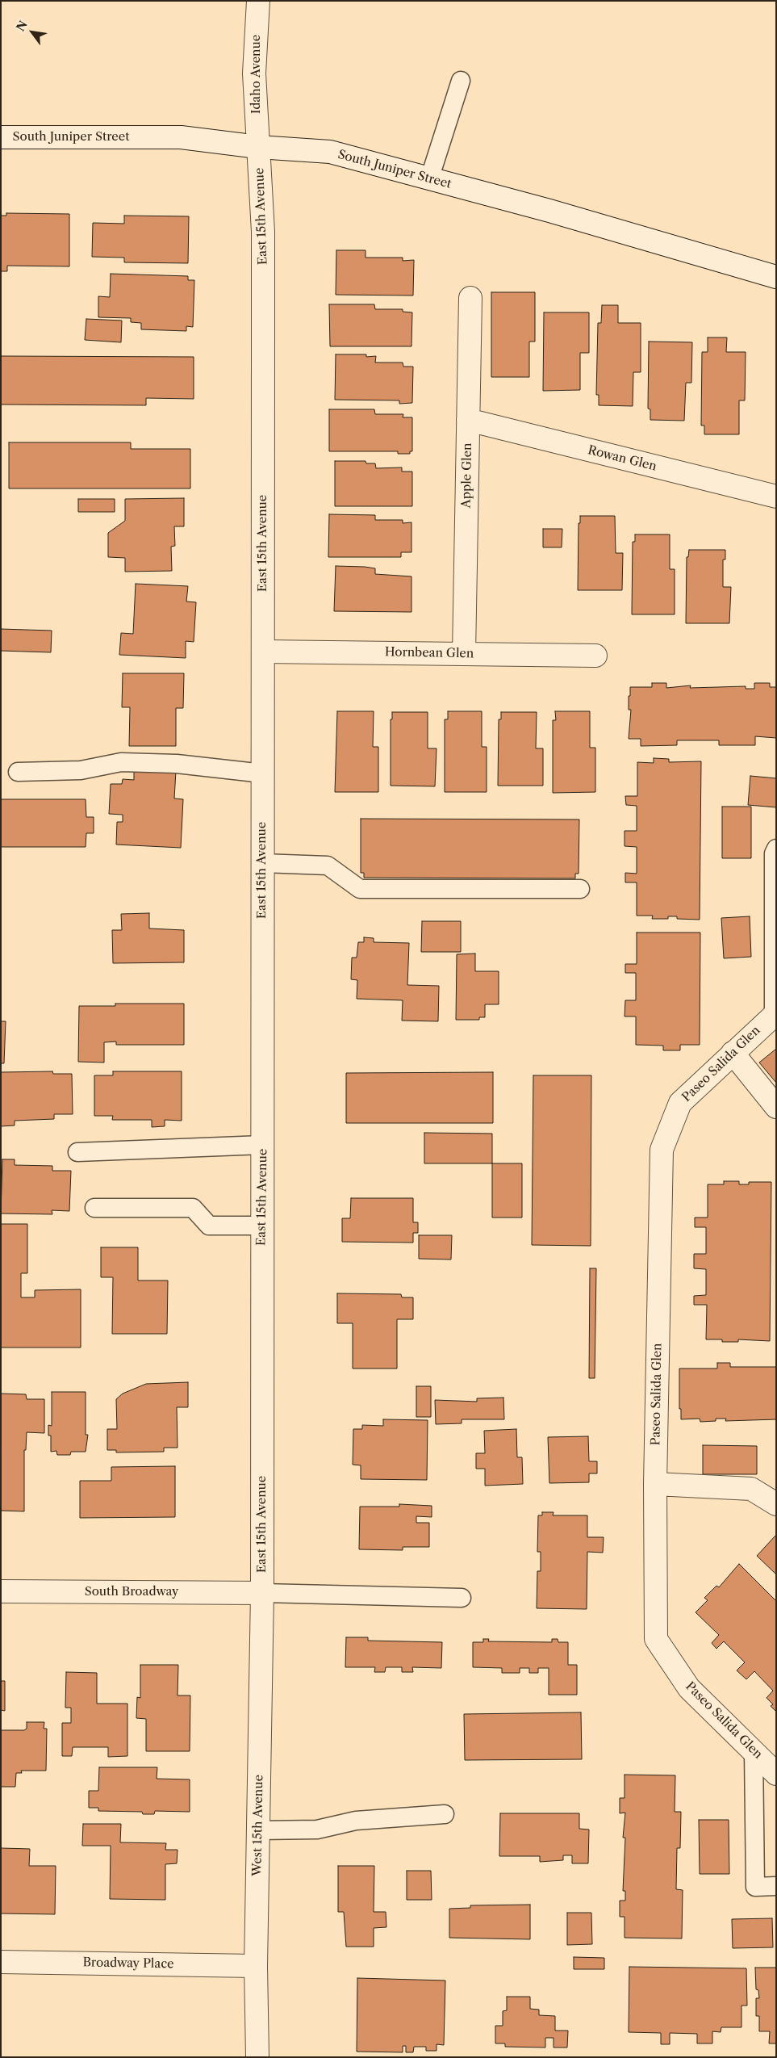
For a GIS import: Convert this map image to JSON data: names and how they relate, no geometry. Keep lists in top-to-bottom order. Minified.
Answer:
{"streets":{"street":["Idaho Avenue","South Juniper Street","East 15th Avenue","Rowan Glen","Apple Glen","Hornbean Glen","Paseo Salida Glen","South Broadway","West 15th Avenue","Broadway Place"]},"crossings":[["Idaho Avenue","South Juniper Street"],["Idaho Avenue","East 15th Avenue"],["South Juniper Street","East 15th Avenue"],["East 15th Avenue","Hornbean Glen"],["East 15th Avenue","South Broadway"],["East 15th Avenue","West 15th Avenue"],["Rowan Glen","Apple Glen"],["Apple Glen","Hornbean Glen"],["South Broadway","West 15th Avenue"],["West 15th Avenue","Broadway Place"]],"north":"top left"}
